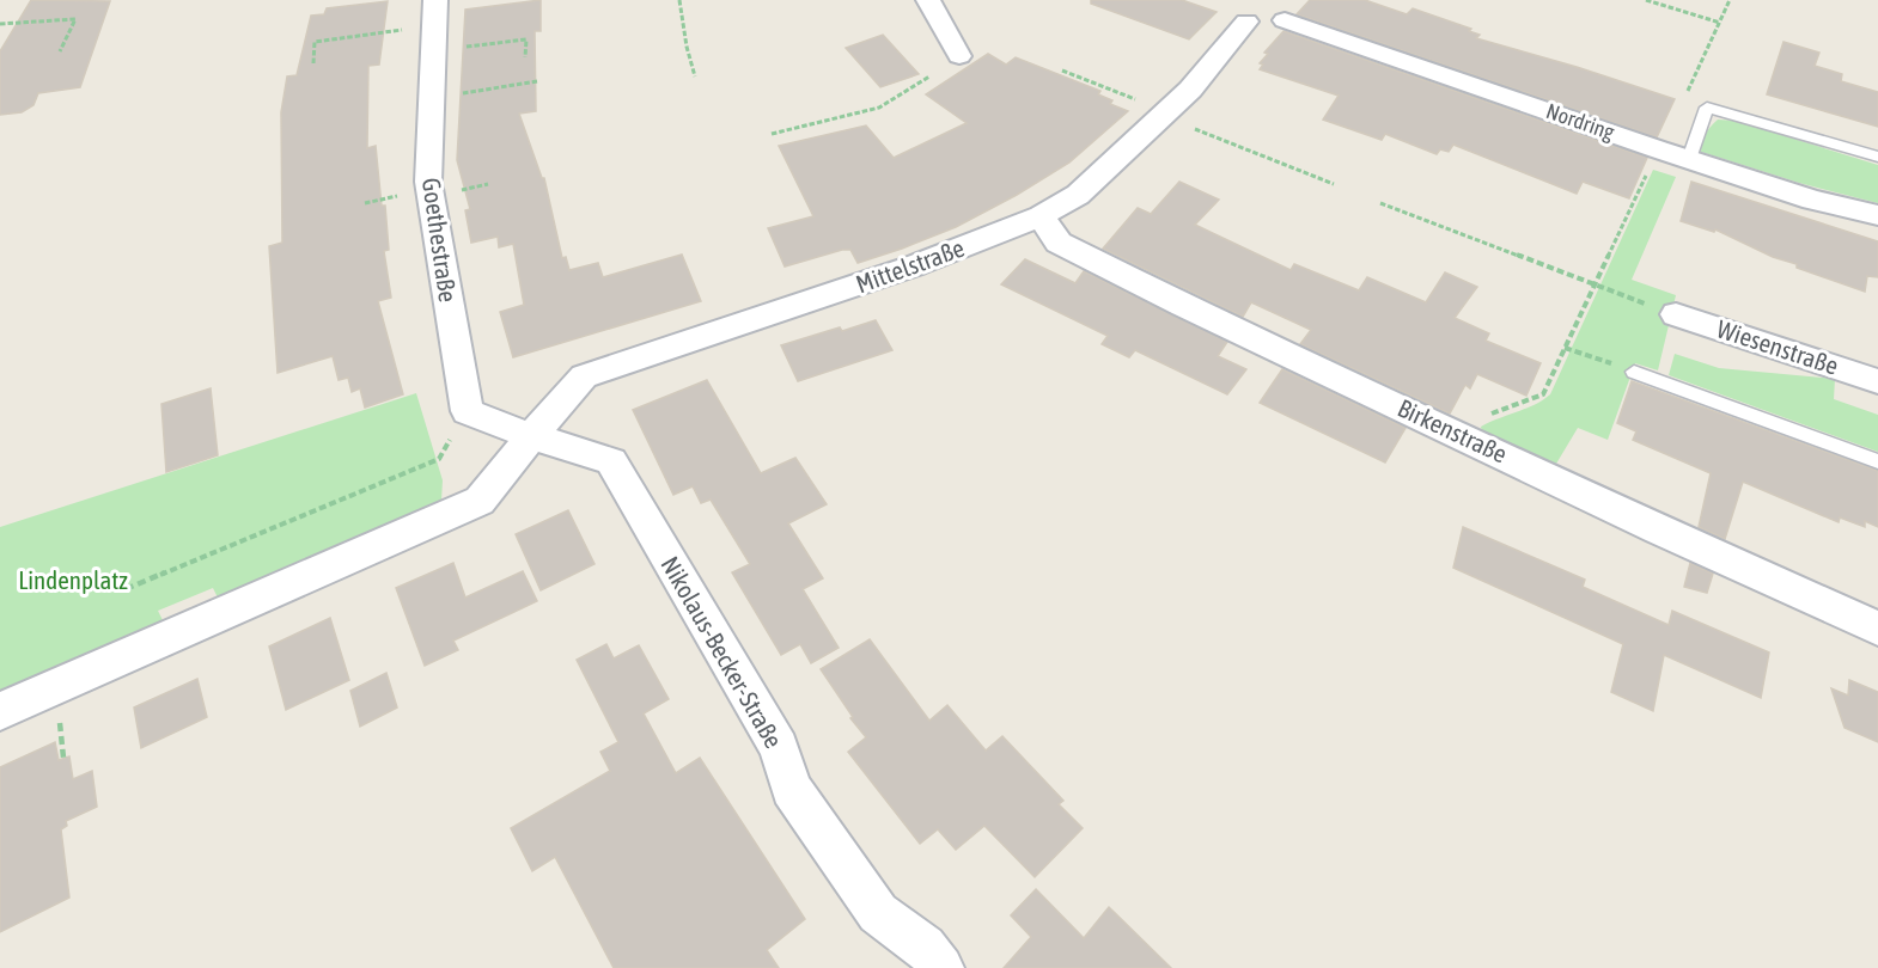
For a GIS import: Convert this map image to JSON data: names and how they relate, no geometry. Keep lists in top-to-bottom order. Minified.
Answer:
{"streets":{"street":["Nordring","Goethestraße","Mittelstraße","Wiesenstraße","Birkenstraße","Nikolaus-Becker-Straße"]},"crossings":[["Nordring","Mittelstraße"],["Mittelstraße","Birkenstraße"],["Mittelstraße","Nikolaus-Becker-Straße"]],"parks":["Lindenplatz"]}
